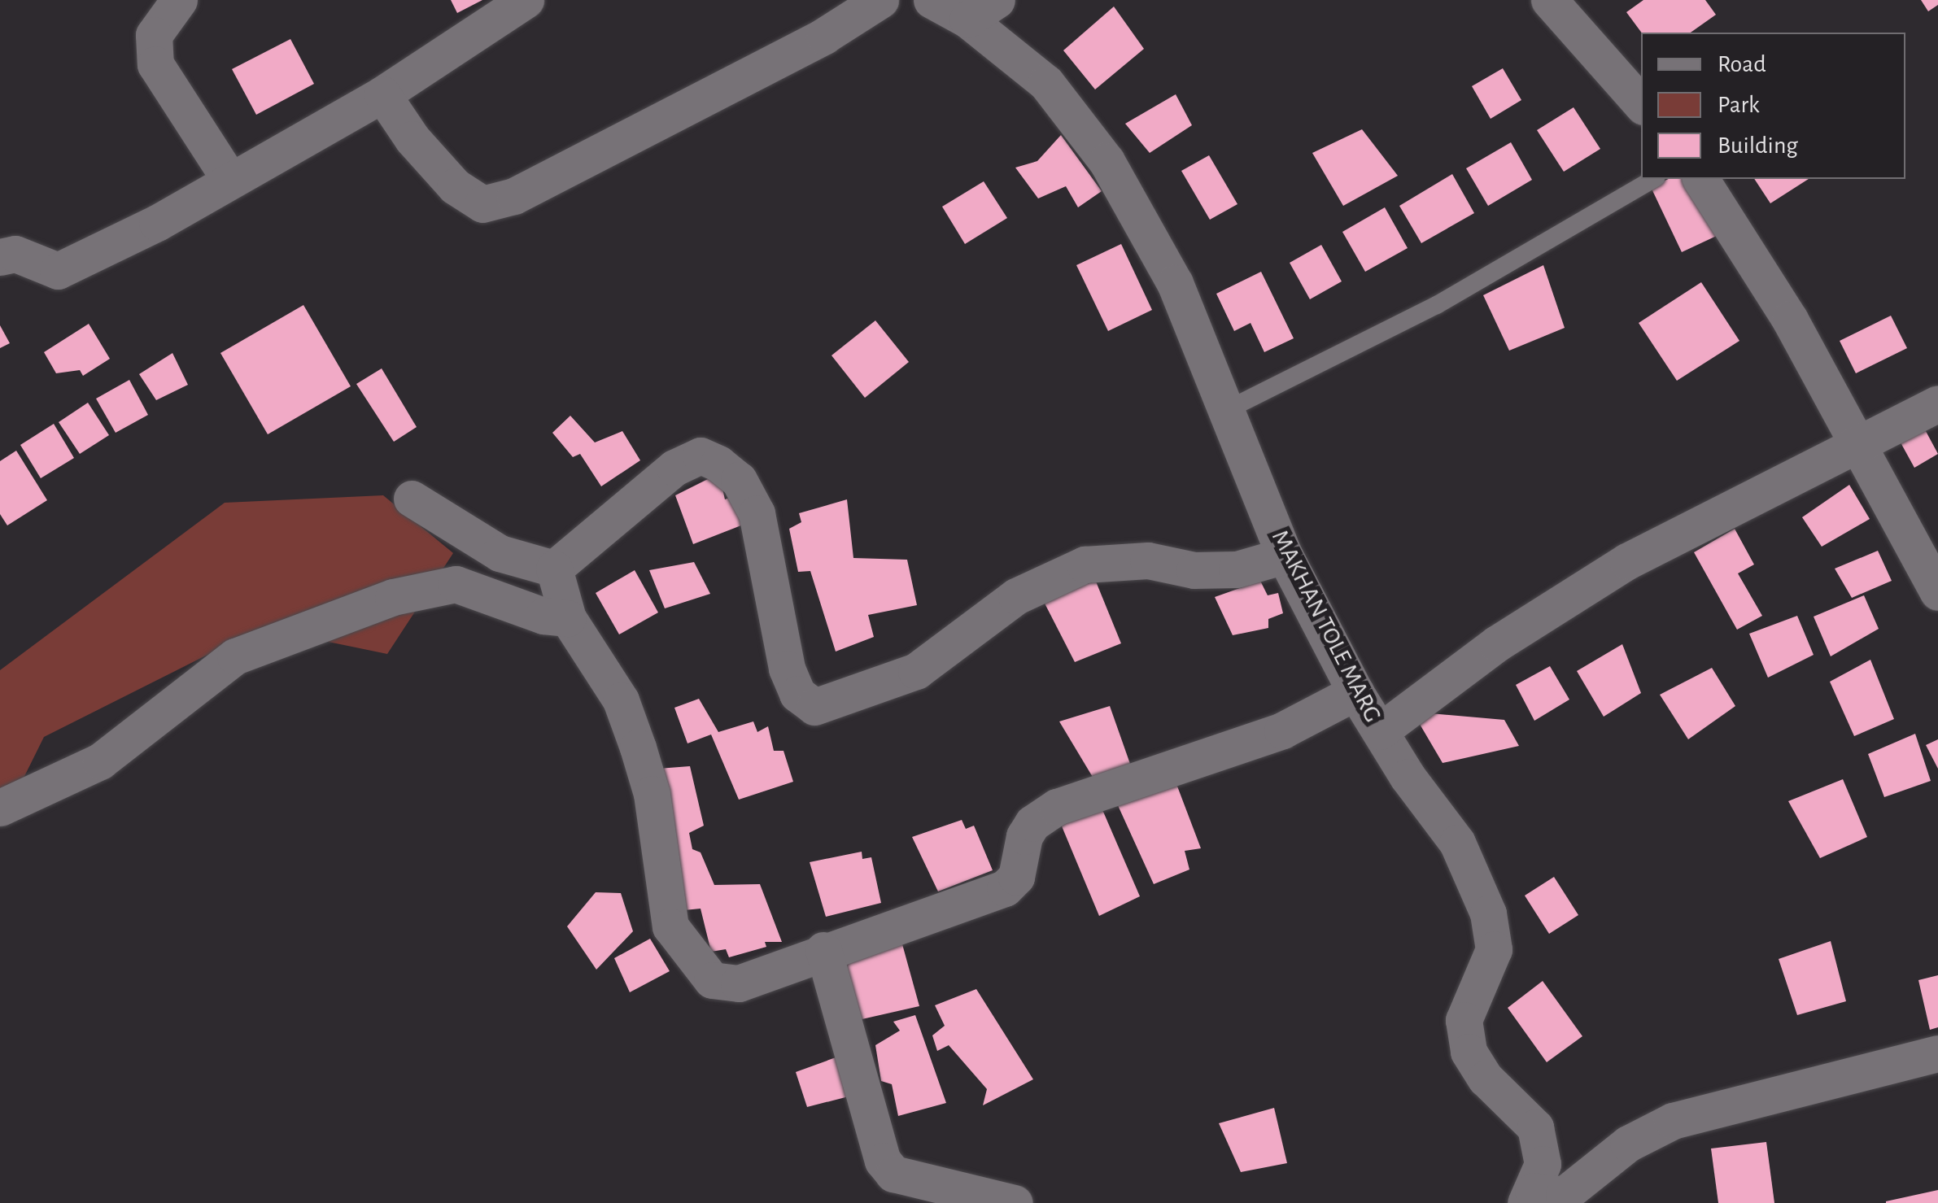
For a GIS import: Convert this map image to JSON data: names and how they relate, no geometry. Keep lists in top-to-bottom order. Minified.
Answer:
{"streets":{"street":["MAKHAN TOLE MARG"]},"legend":["Road","Park","Building"]}
